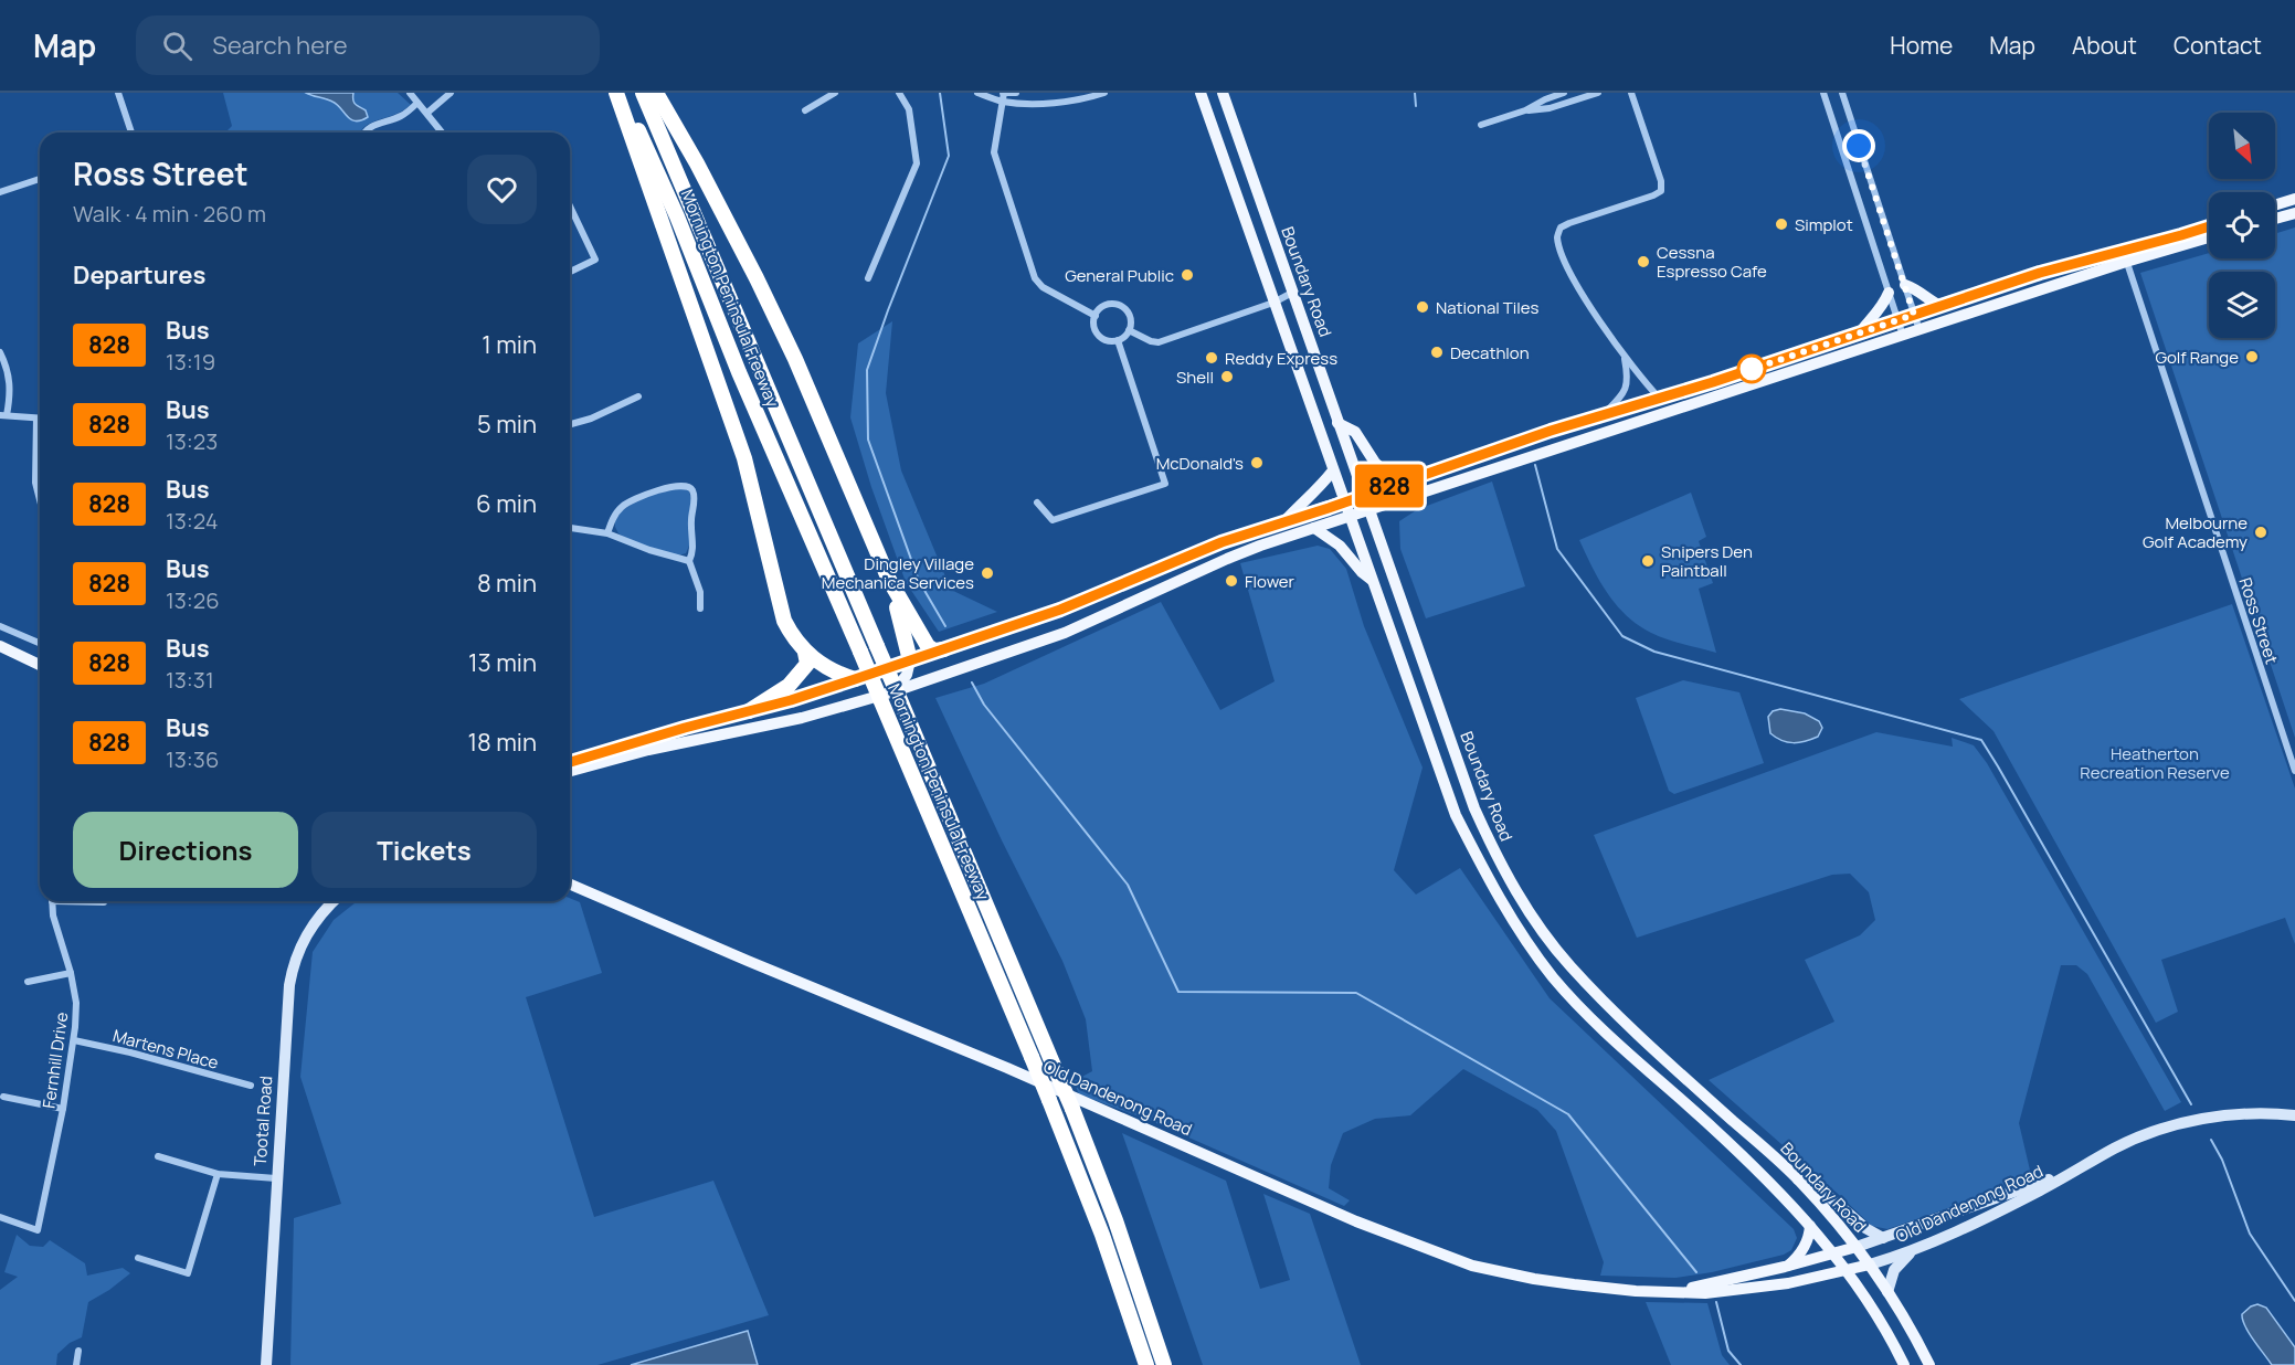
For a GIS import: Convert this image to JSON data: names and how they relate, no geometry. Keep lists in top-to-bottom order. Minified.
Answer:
{"streets":{"highway":["Mornington Peninsula Freeway"],"main road":["Boundary Road","Old Dandenong Road","Tootal Road"],"street":["Ross Street","Martens Place","Fernhill Drive"]},"crossings":[["Boundary Road","Old Dandenong Road"],["Martens Place","Fernhill Drive"]],"parks":["Heatherton Recreation Reserve"],"places":["Simplot","Cessna Espresso Cafe","General Public","National Tiles","Decathlon","Golf Range","Reddy Express","Shell","McDonald's","Melbourne Golf Academy","Snipers Den Paintball","Dingley Village Mechanica Services","Flower"],"lines":["bus line 828"],"north":"bottom right","page":{"header":"Map","search":"Search here","nav":["Home","Map","About","Contact"],"on_map":"828","heading":[["Ross Street","Walk · 4 min · 260 m"],"Departures"],"list":[{"mark":"828","name":"Bus","note":"13:19","value":"1 min"},{"mark":"828","name":"Bus","note":"13:23","value":"5 min"},{"mark":"828","name":"Bus","note":"13:24","value":"6 min"},{"mark":"828","name":"Bus","note":"13:26","value":"8 min"},{"mark":"828","name":"Bus","note":"13:31","value":"13 min"},{"mark":"828","name":"Bus","note":"13:36","value":"18 min"}],"buttons":["Directions","Tickets"]}}
